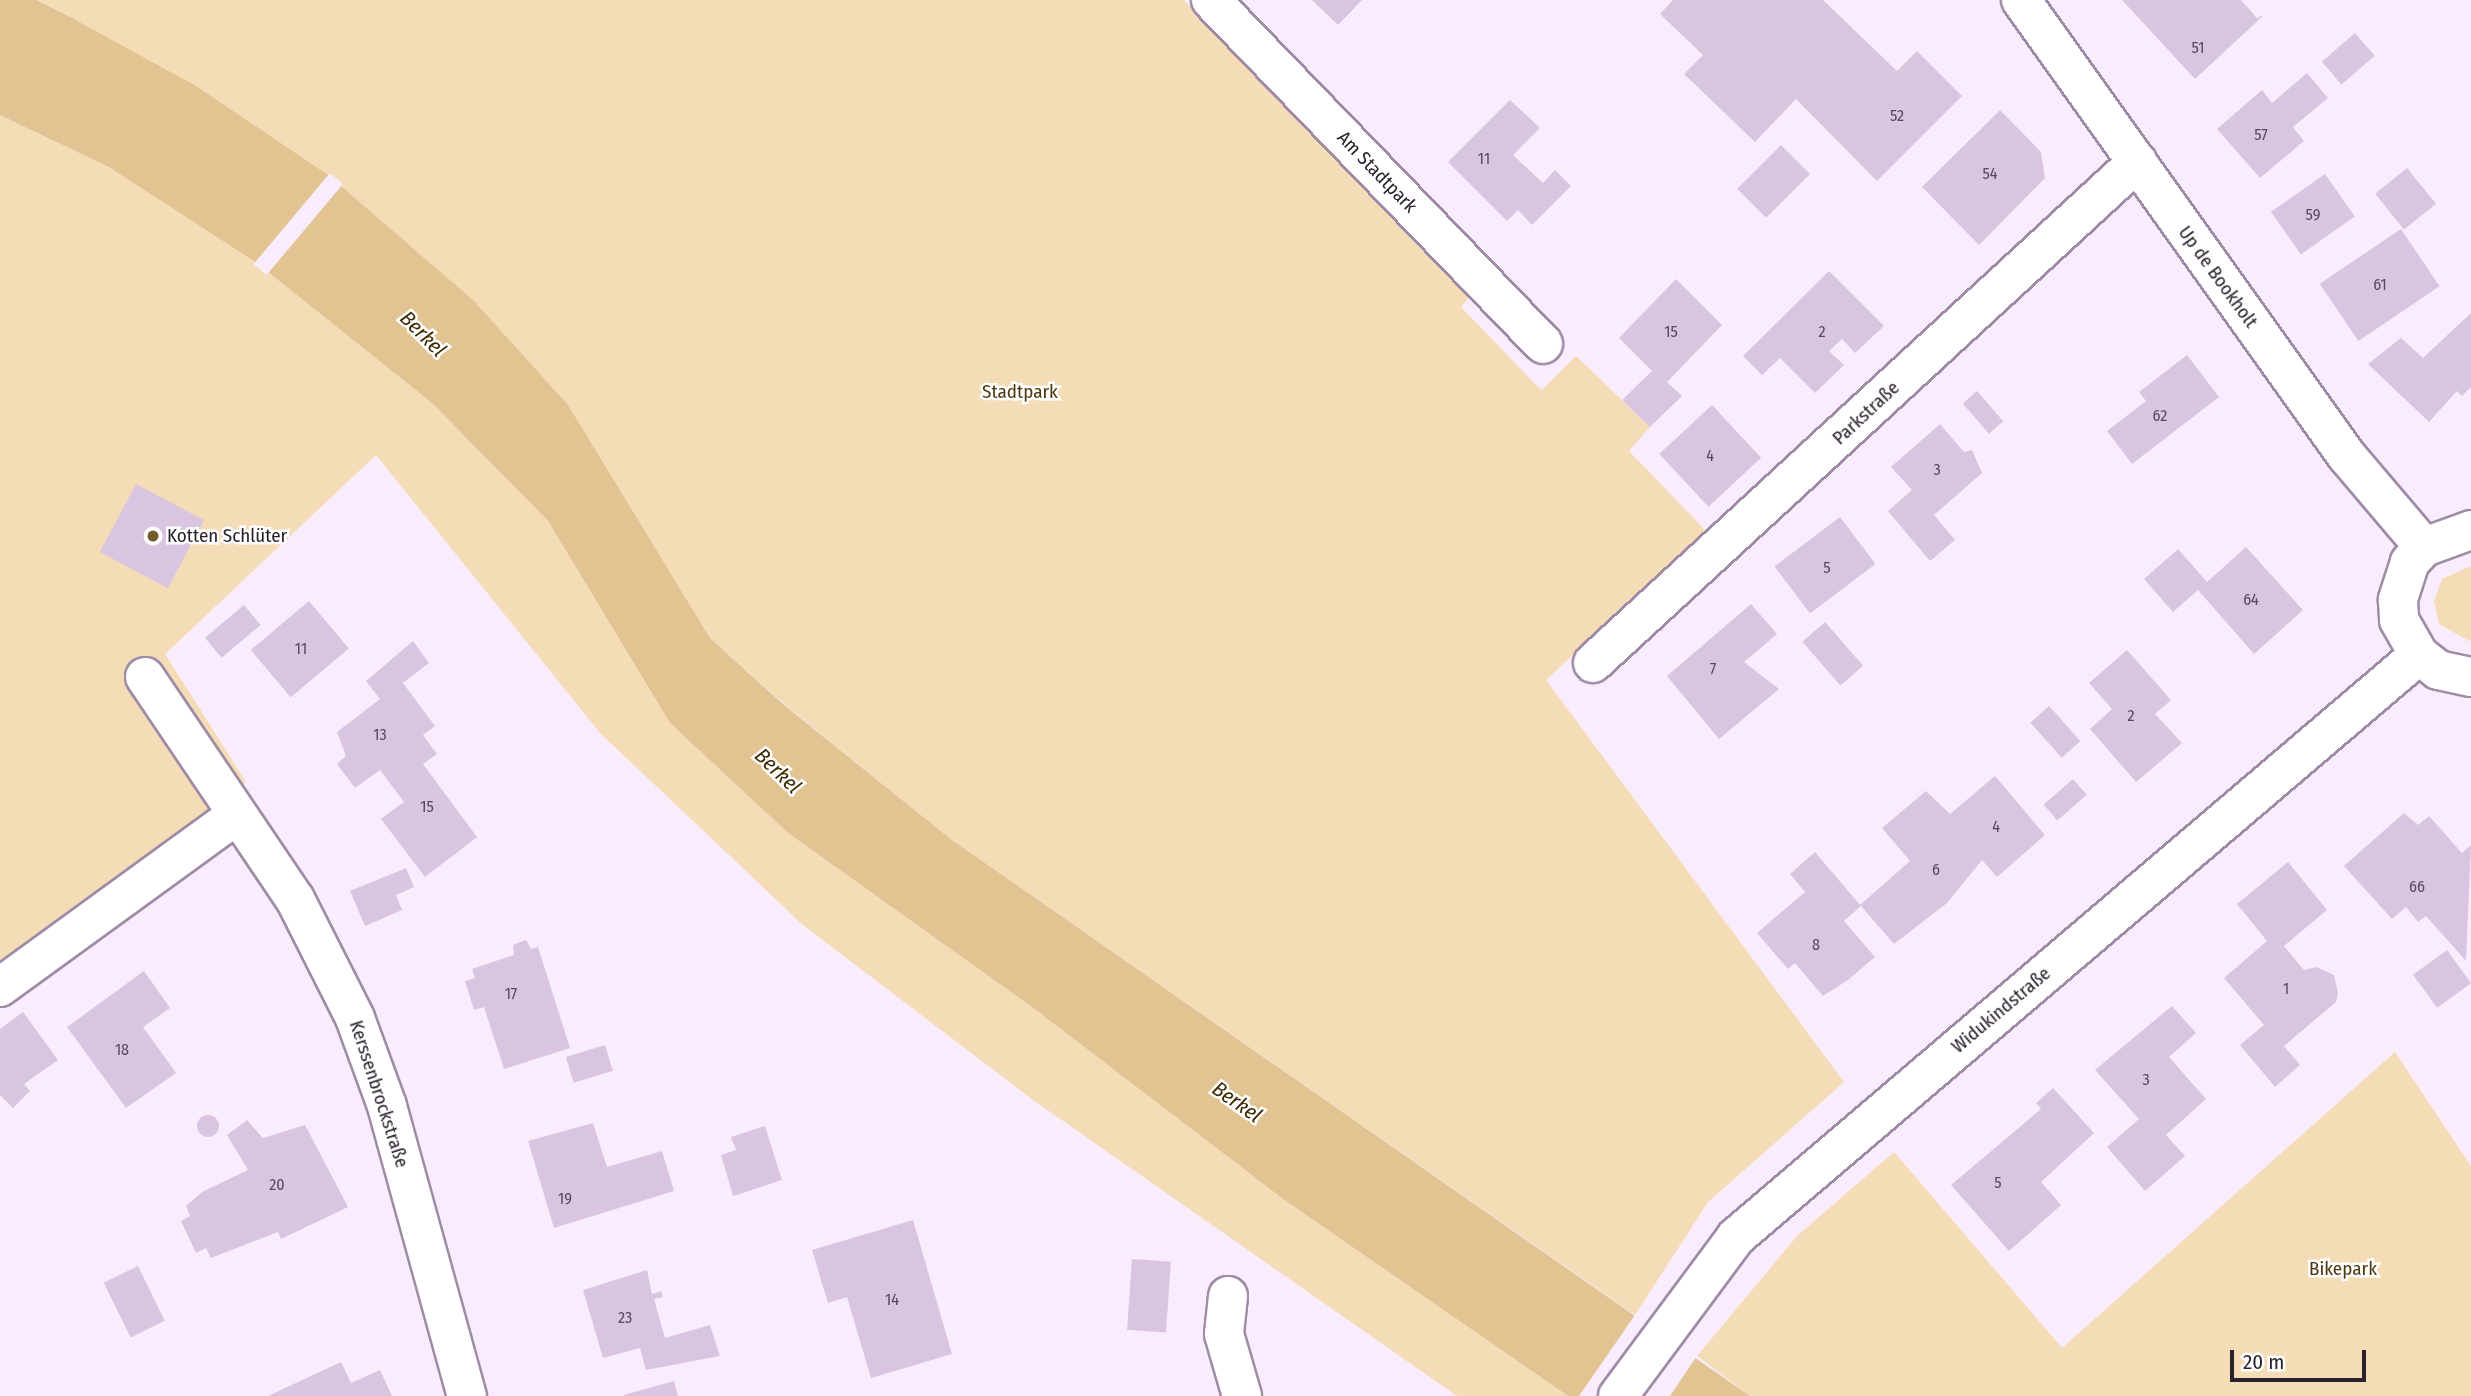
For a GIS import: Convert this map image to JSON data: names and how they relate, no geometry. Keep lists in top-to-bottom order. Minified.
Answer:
{"streets":{"street":["Am Stadtpark","Up de Bookholt","Parkstraße","Widukindstraße","Kerssenbrockstraße"]},"crossings":[["Up de Bookholt","Parkstraße"]],"water":["Berkel"],"parks":["Stadtpark","Bikepark"],"places":["Kotten Schlüter"],"house_numbers":["51","52","57","11","54","59","61","15","2","62","4","3","5","64","11","7","2","13","15","4","6","66","8","1","17","18","3","5","20","19","14","23"],"scale_bar":"20 m"}
